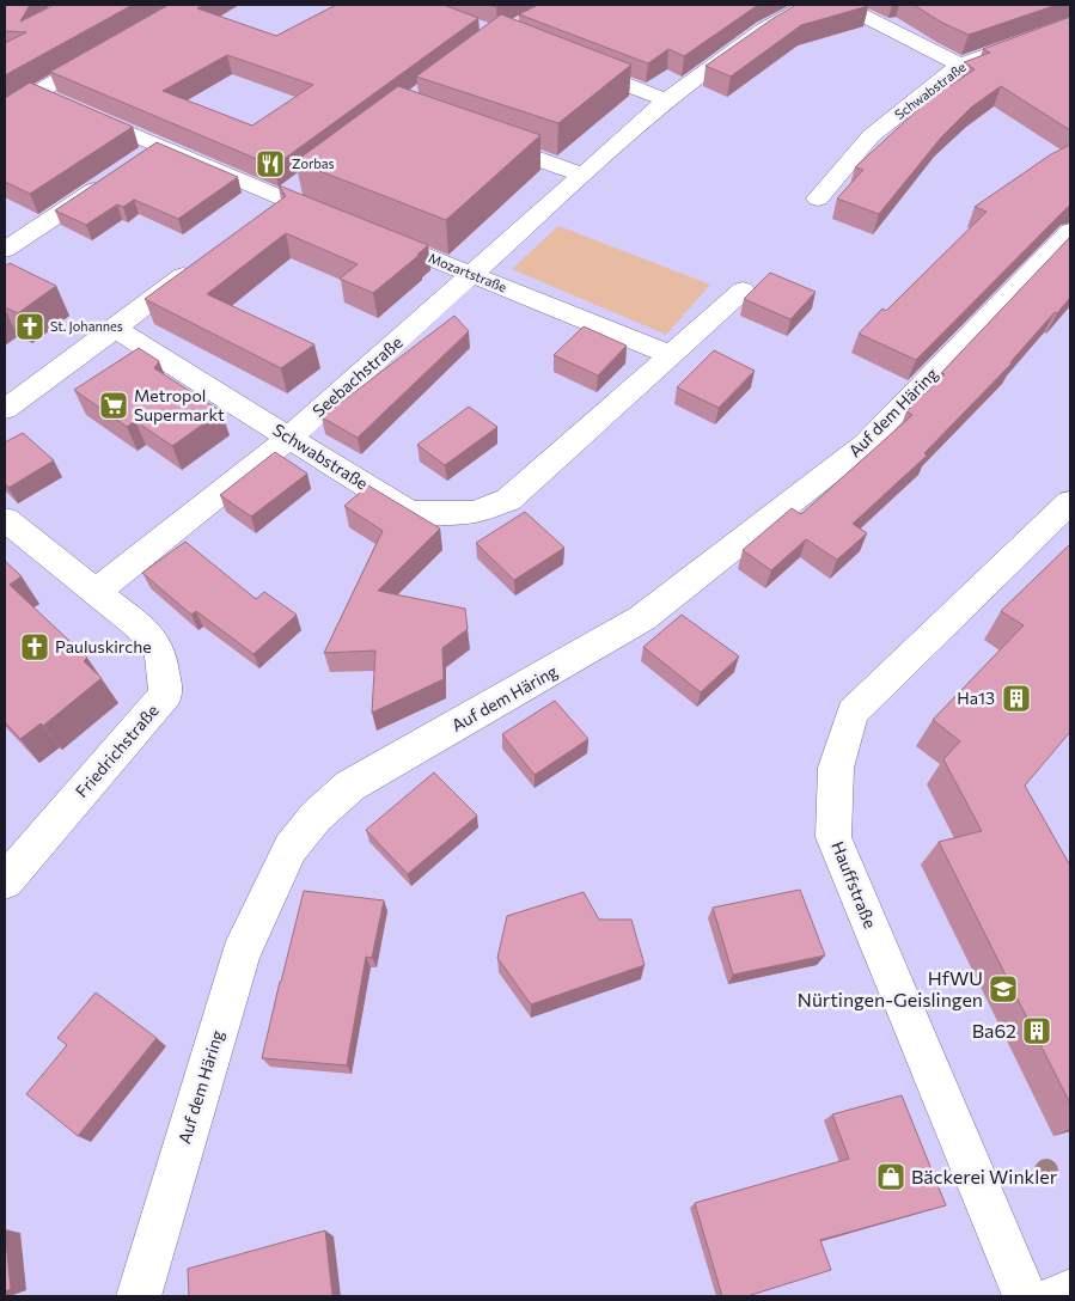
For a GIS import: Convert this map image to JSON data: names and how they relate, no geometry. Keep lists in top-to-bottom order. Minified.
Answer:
{"streets":{"street":["Schwabstraße","Mozartstraße","Seebachstraße","Auf dem Häring","Friedrichstraße","Hauffstraße"]},"crossings":[["Schwabstraße","Mozartstraße"],["Schwabstraße","Seebachstraße"],["Mozartstraße","Seebachstraße"],["Seebachstraße","Friedrichstraße"]],"places":{"restaurant":["Zorbas"],"church":["St. Johannes","Pauluskirche"],"supermarket":["Metropol Supermarkt"],"building":["Ha13","Ba62"],"school or university":["HfWU Nürtingen-Geislingen"],"shop":["Bäckerei Winkler"]}}
